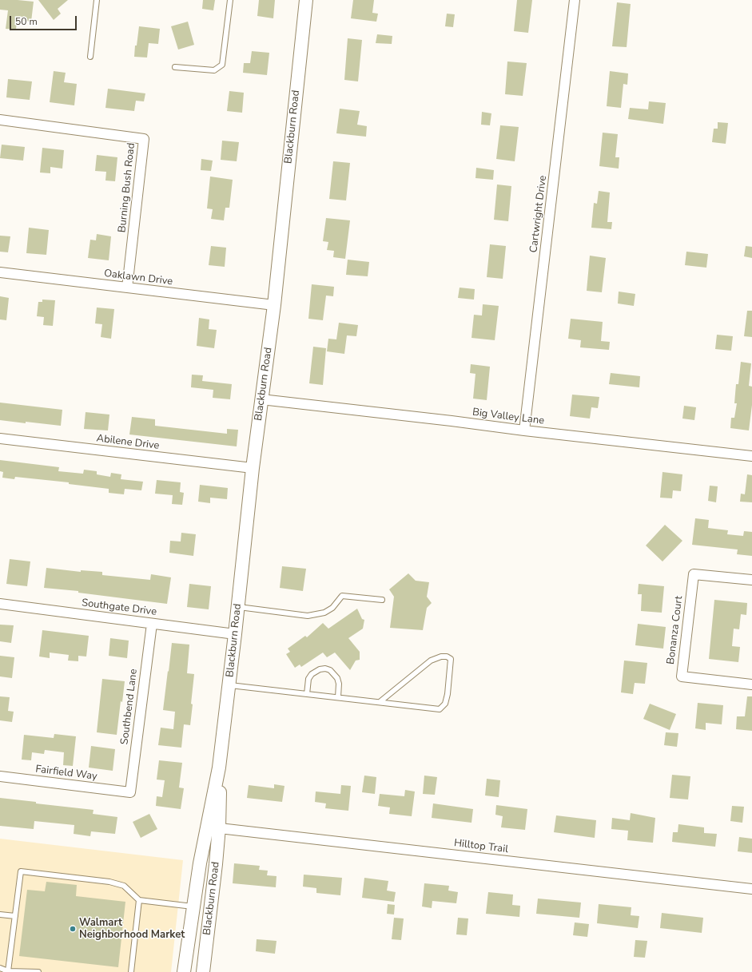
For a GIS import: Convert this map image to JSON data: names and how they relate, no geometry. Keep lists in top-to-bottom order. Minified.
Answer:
{"streets":{"main road":["Blackburn Road"],"street":["Burning Bush Road","Cartwright Drive","Oaklawn Drive","Big Valley Lane","Abilene Drive","Southgate Drive","Bonanza Court","Southbend Lane","Fairfield Way","Hilltop Trail"]},"crossings":[["Blackburn Road","Oaklawn Drive"],["Blackburn Road","Big Valley Lane"],["Blackburn Road","Abilene Drive"],["Blackburn Road","Southgate Drive"],["Blackburn Road","Hilltop Trail"],["Burning Bush Road","Oaklawn Drive"],["Cartwright Drive","Big Valley Lane"],["Southgate Drive","Southbend Lane"],["Southbend Lane","Fairfield Way"]],"places":["Walmart Neighborhood Market"],"scale_bar":"50 m"}
